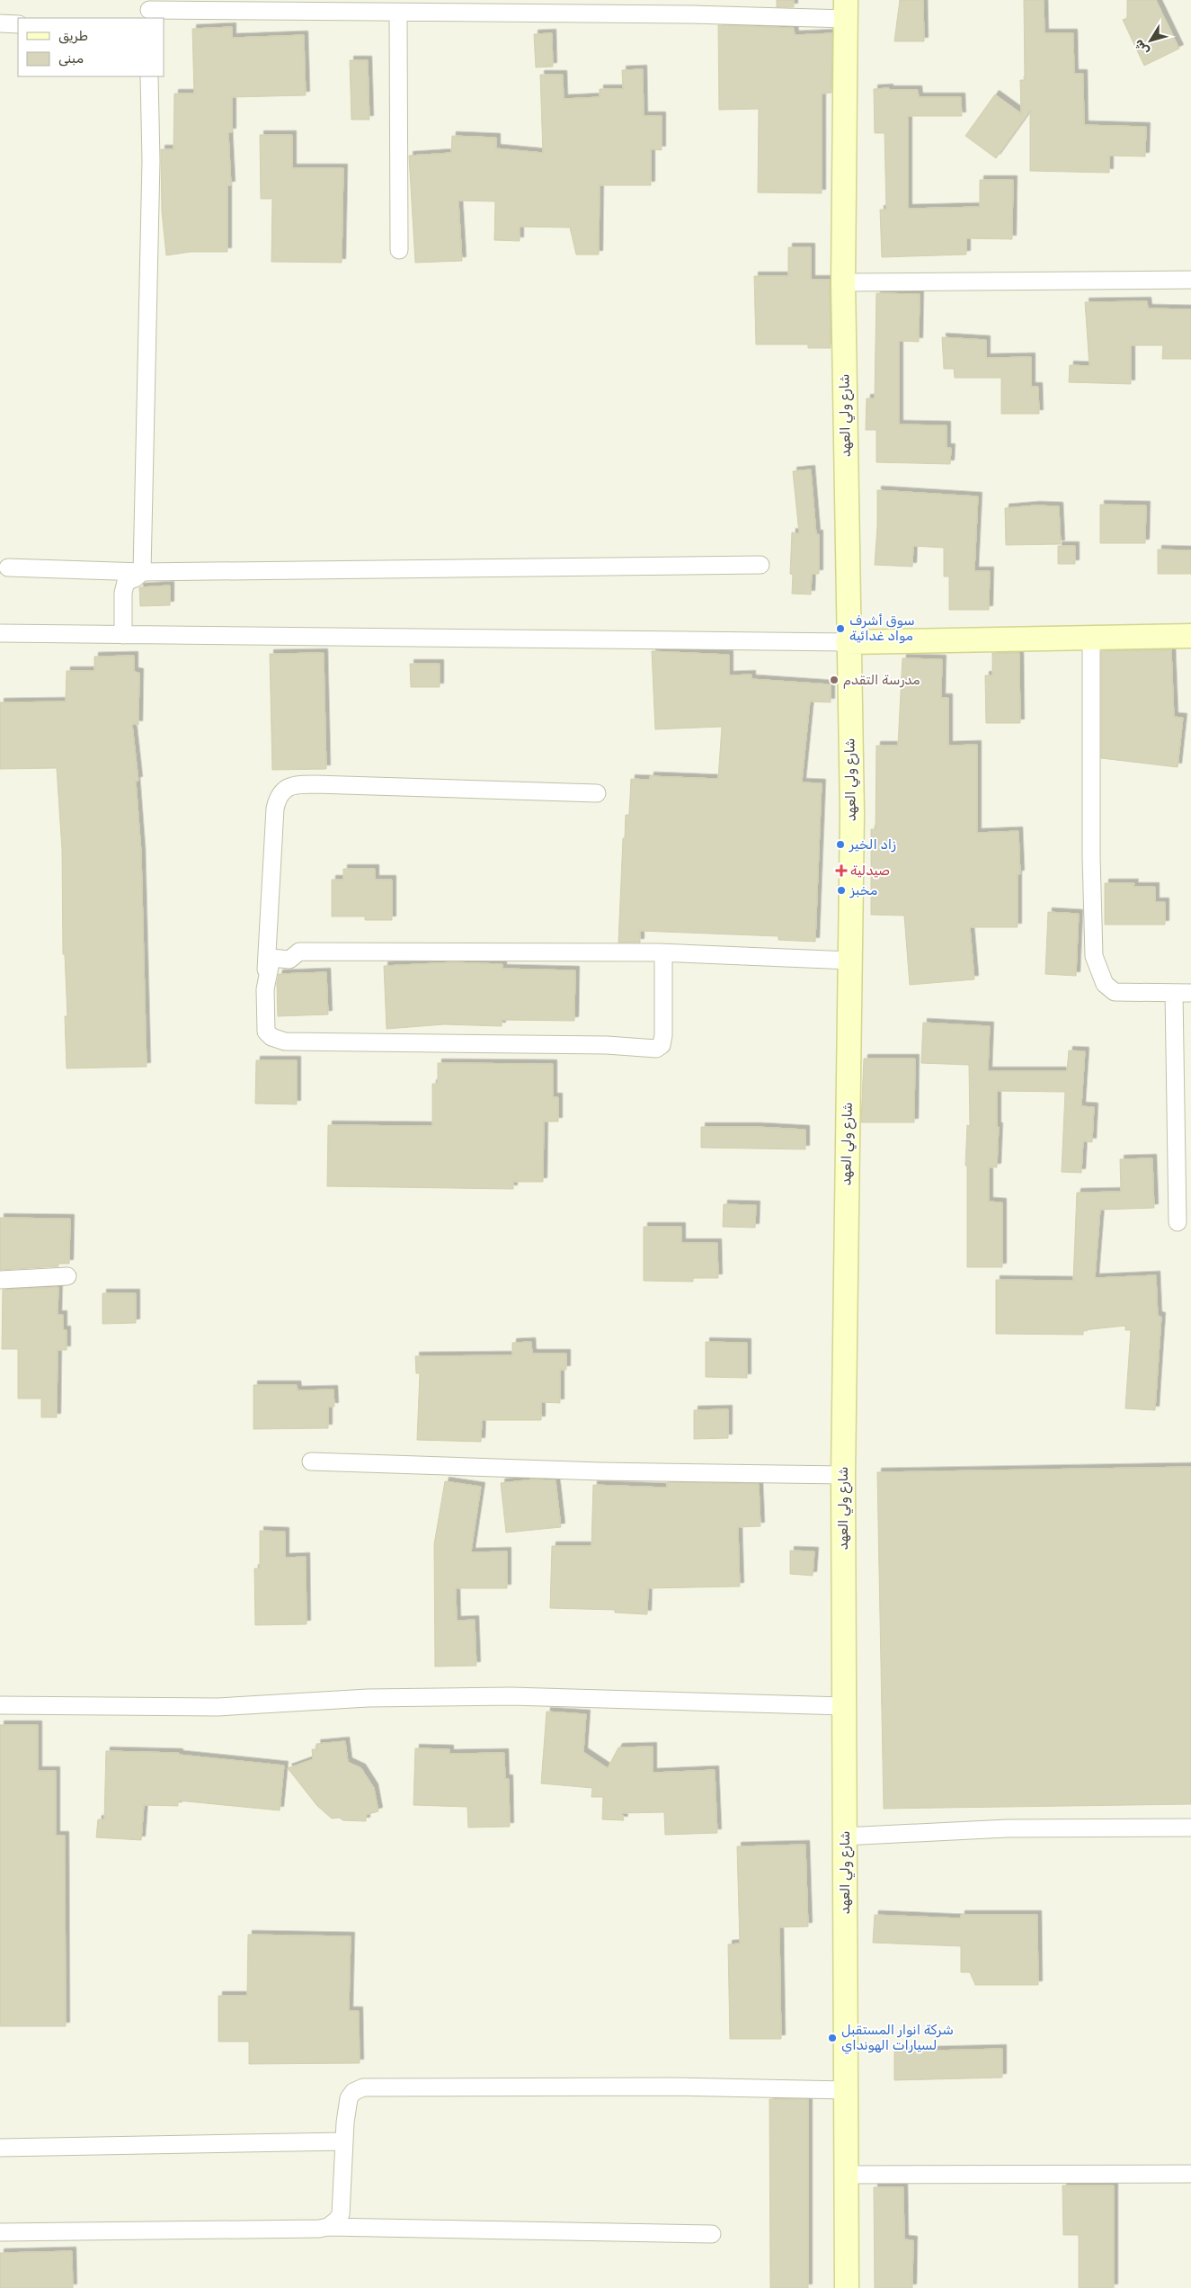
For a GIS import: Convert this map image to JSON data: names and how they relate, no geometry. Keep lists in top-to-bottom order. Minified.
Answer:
{"streets":{"main road":["شارع ولي العهد"]},"places":{"other":["سوق أشرف مواد غدائية","مدرسة التقدم","زاد الخير","مخبز","شركة انوار المستقبل لسيارات الهونداي"],"health":["صيدلية"]},"legend":["طريق","مبنى"],"north":"bottom left"}
